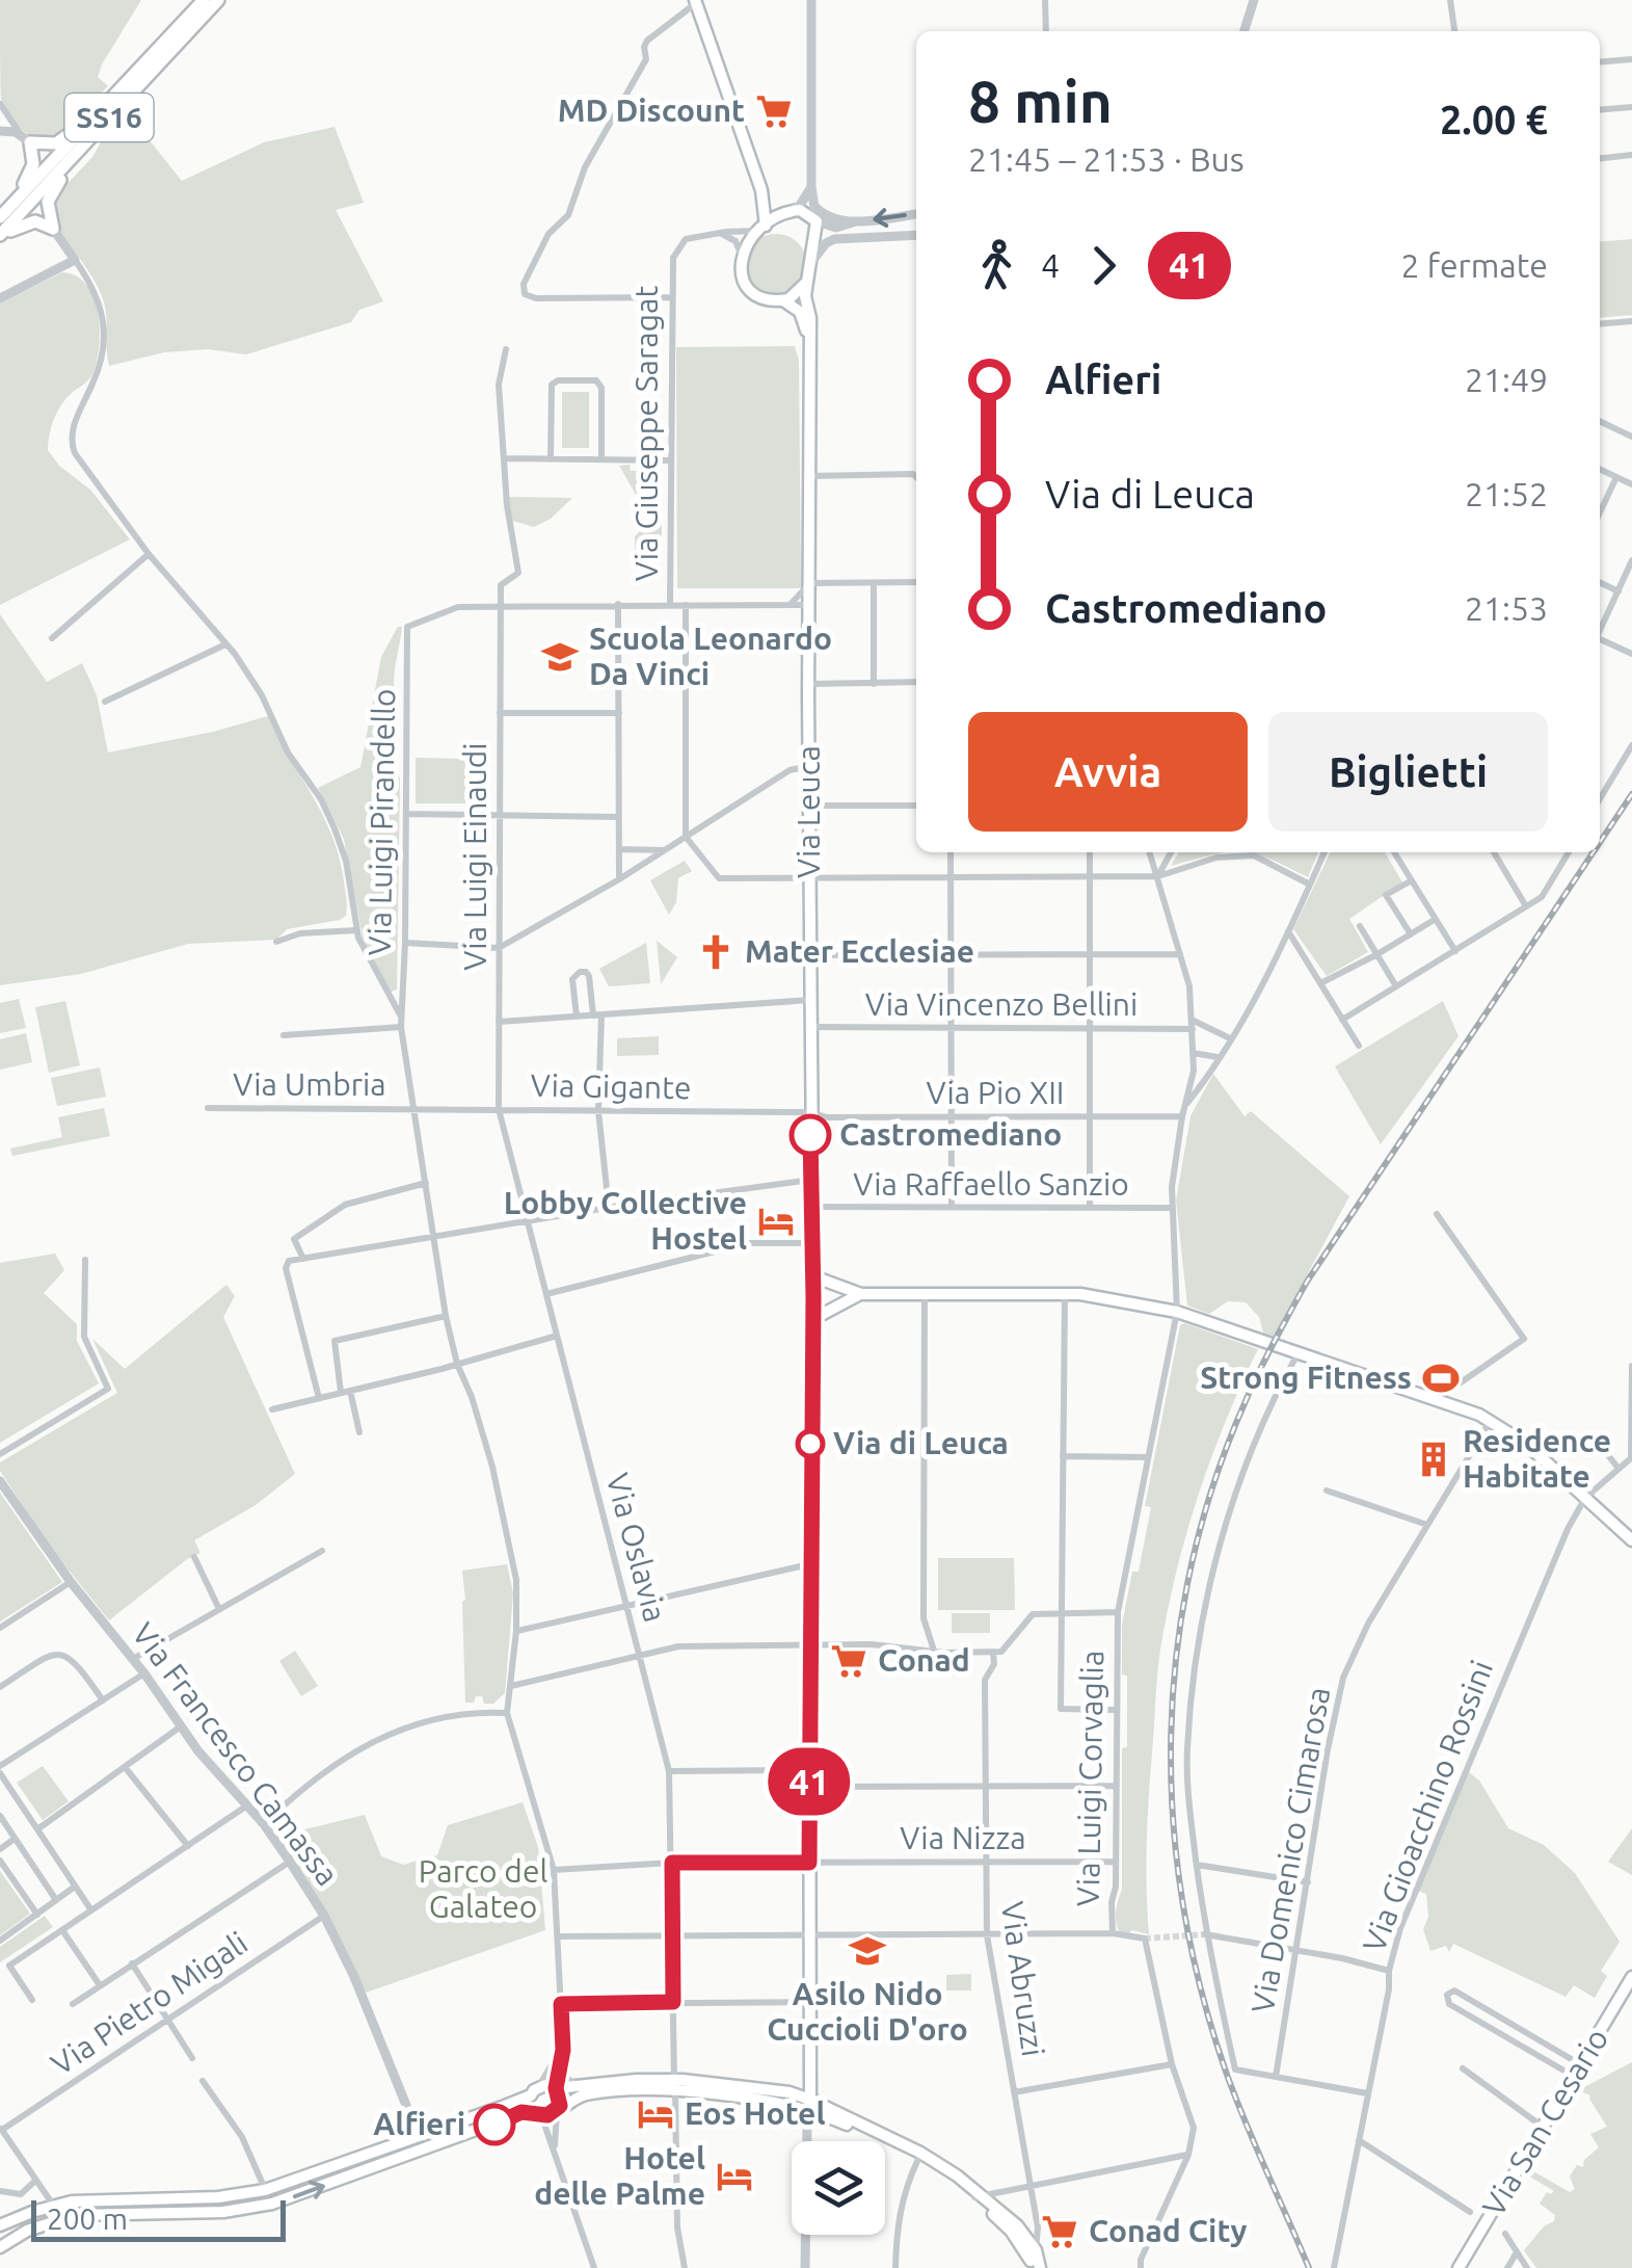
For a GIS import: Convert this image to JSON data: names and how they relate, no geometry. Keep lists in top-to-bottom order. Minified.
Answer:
{"streets":{"highway":["SS16"],"main road":["Via Leuca","Via San Cesario"],"street":["Via Giuseppe Saragat","Via Luigi Pirandello","Via Luigi Einaudi","Via Vincenzo Bellini","Via Umbria","Via Gigante","Via Pio XII","Via Raffaello Sanzio","Via Oslavia","Via Francesco Camassa","Via Luigi Corvaglia","Via Gioacchino Rossini","Via Nizza","Via Domenico Cimarosa","Via Abruzzi","Via Pietro Migali"]},"crossings":[["Via Leuca","Via Vincenzo Bellini"],["Via Leuca","Via Gigante"],["Via Leuca","Via Pio XII"],["Via Leuca","Via Raffaello Sanzio"],["Via Luigi Pirandello","Via Luigi Einaudi"],["Via Luigi Pirandello","Via Umbria"],["Via Luigi Pirandello","Via Gigante"],["Via Luigi Einaudi","Via Gigante"],["Via Luigi Einaudi","Via Oslavia"],["Via Umbria","Via Gigante"],["Via Gigante","Via Pio XII"],["Via Pio XII","Via Luigi Corvaglia"],["Via Raffaello Sanzio","Via Luigi Corvaglia"],["Via Oslavia","Via Nizza"],["Via Francesco Camassa","Via Pietro Migali"],["Via Luigi Corvaglia","Via Nizza"],["Via Nizza","Via Abruzzi"]],"parks":["Parco del Galateo"],"places":{"supermarket":["MD Discount","Conad","Conad City"],"school or university":["Scuola Leonardo Da Vinci","Asilo Nido Cuccioli D'oro"],"church":["Mater Ecclesiae"],"other":["Castromediano","Via di Leuca","Alfieri"],"hotel":["Lobby Collective Hostel","Eos Hotel","Hotel delle Palme"],"sports":["Strong Fitness"],"building":["Residence Habitate"]},"lines":["bus line 41"],"scale_bar":"200 m","page":{"on_map":"41","heading":["8 min","21:45 – 21:53 · Bus","2.00 €"],"legs":["4","41","2 fermate"],"list":[{"name":"Alfieri","value":"21:49"},{"name":"Via di Leuca","value":"21:52"},{"name":"Castromediano","value":"21:53"}],"buttons":["Avvia","Biglietti"],"scale":"200 m"}}
